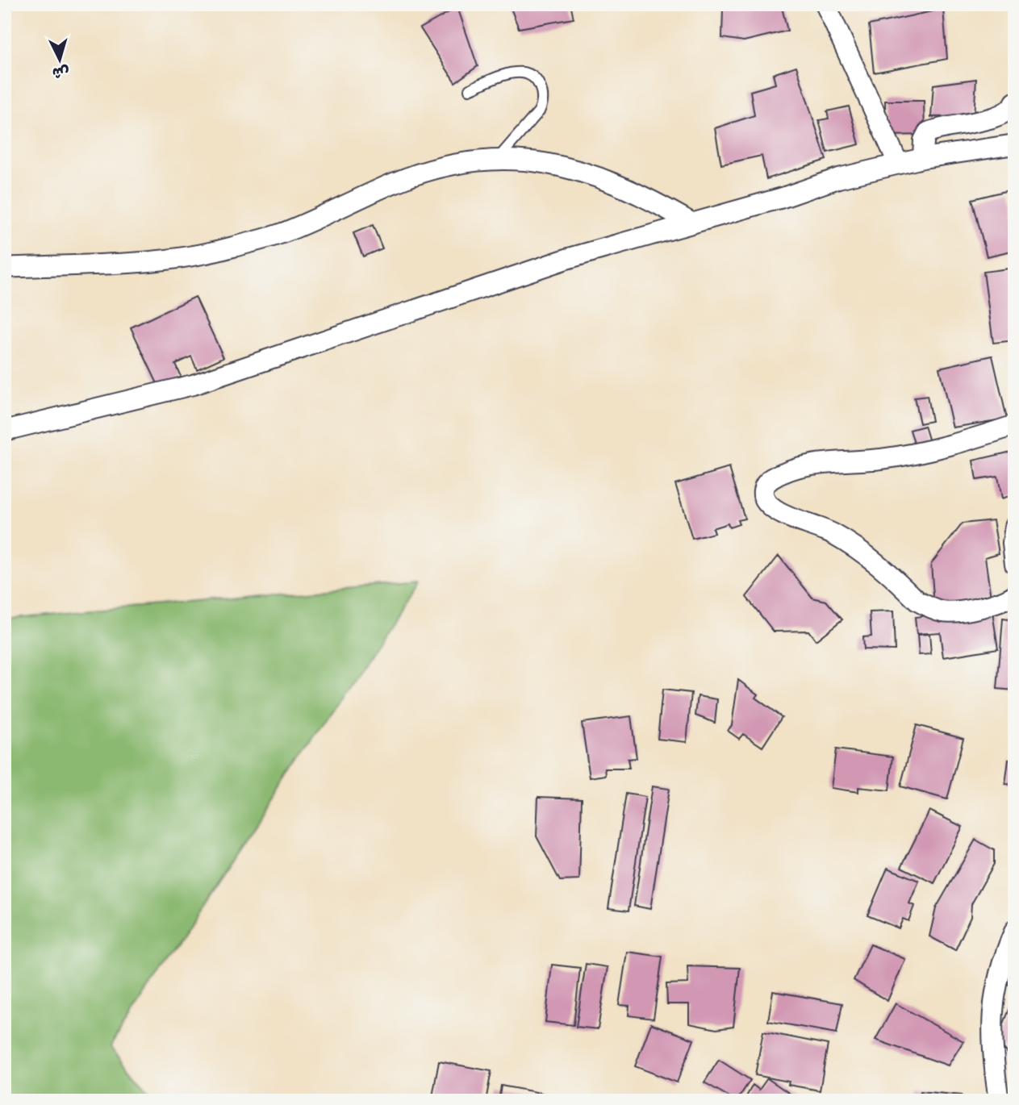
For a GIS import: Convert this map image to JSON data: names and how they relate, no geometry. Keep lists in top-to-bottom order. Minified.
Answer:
{"north":"bottom"}
